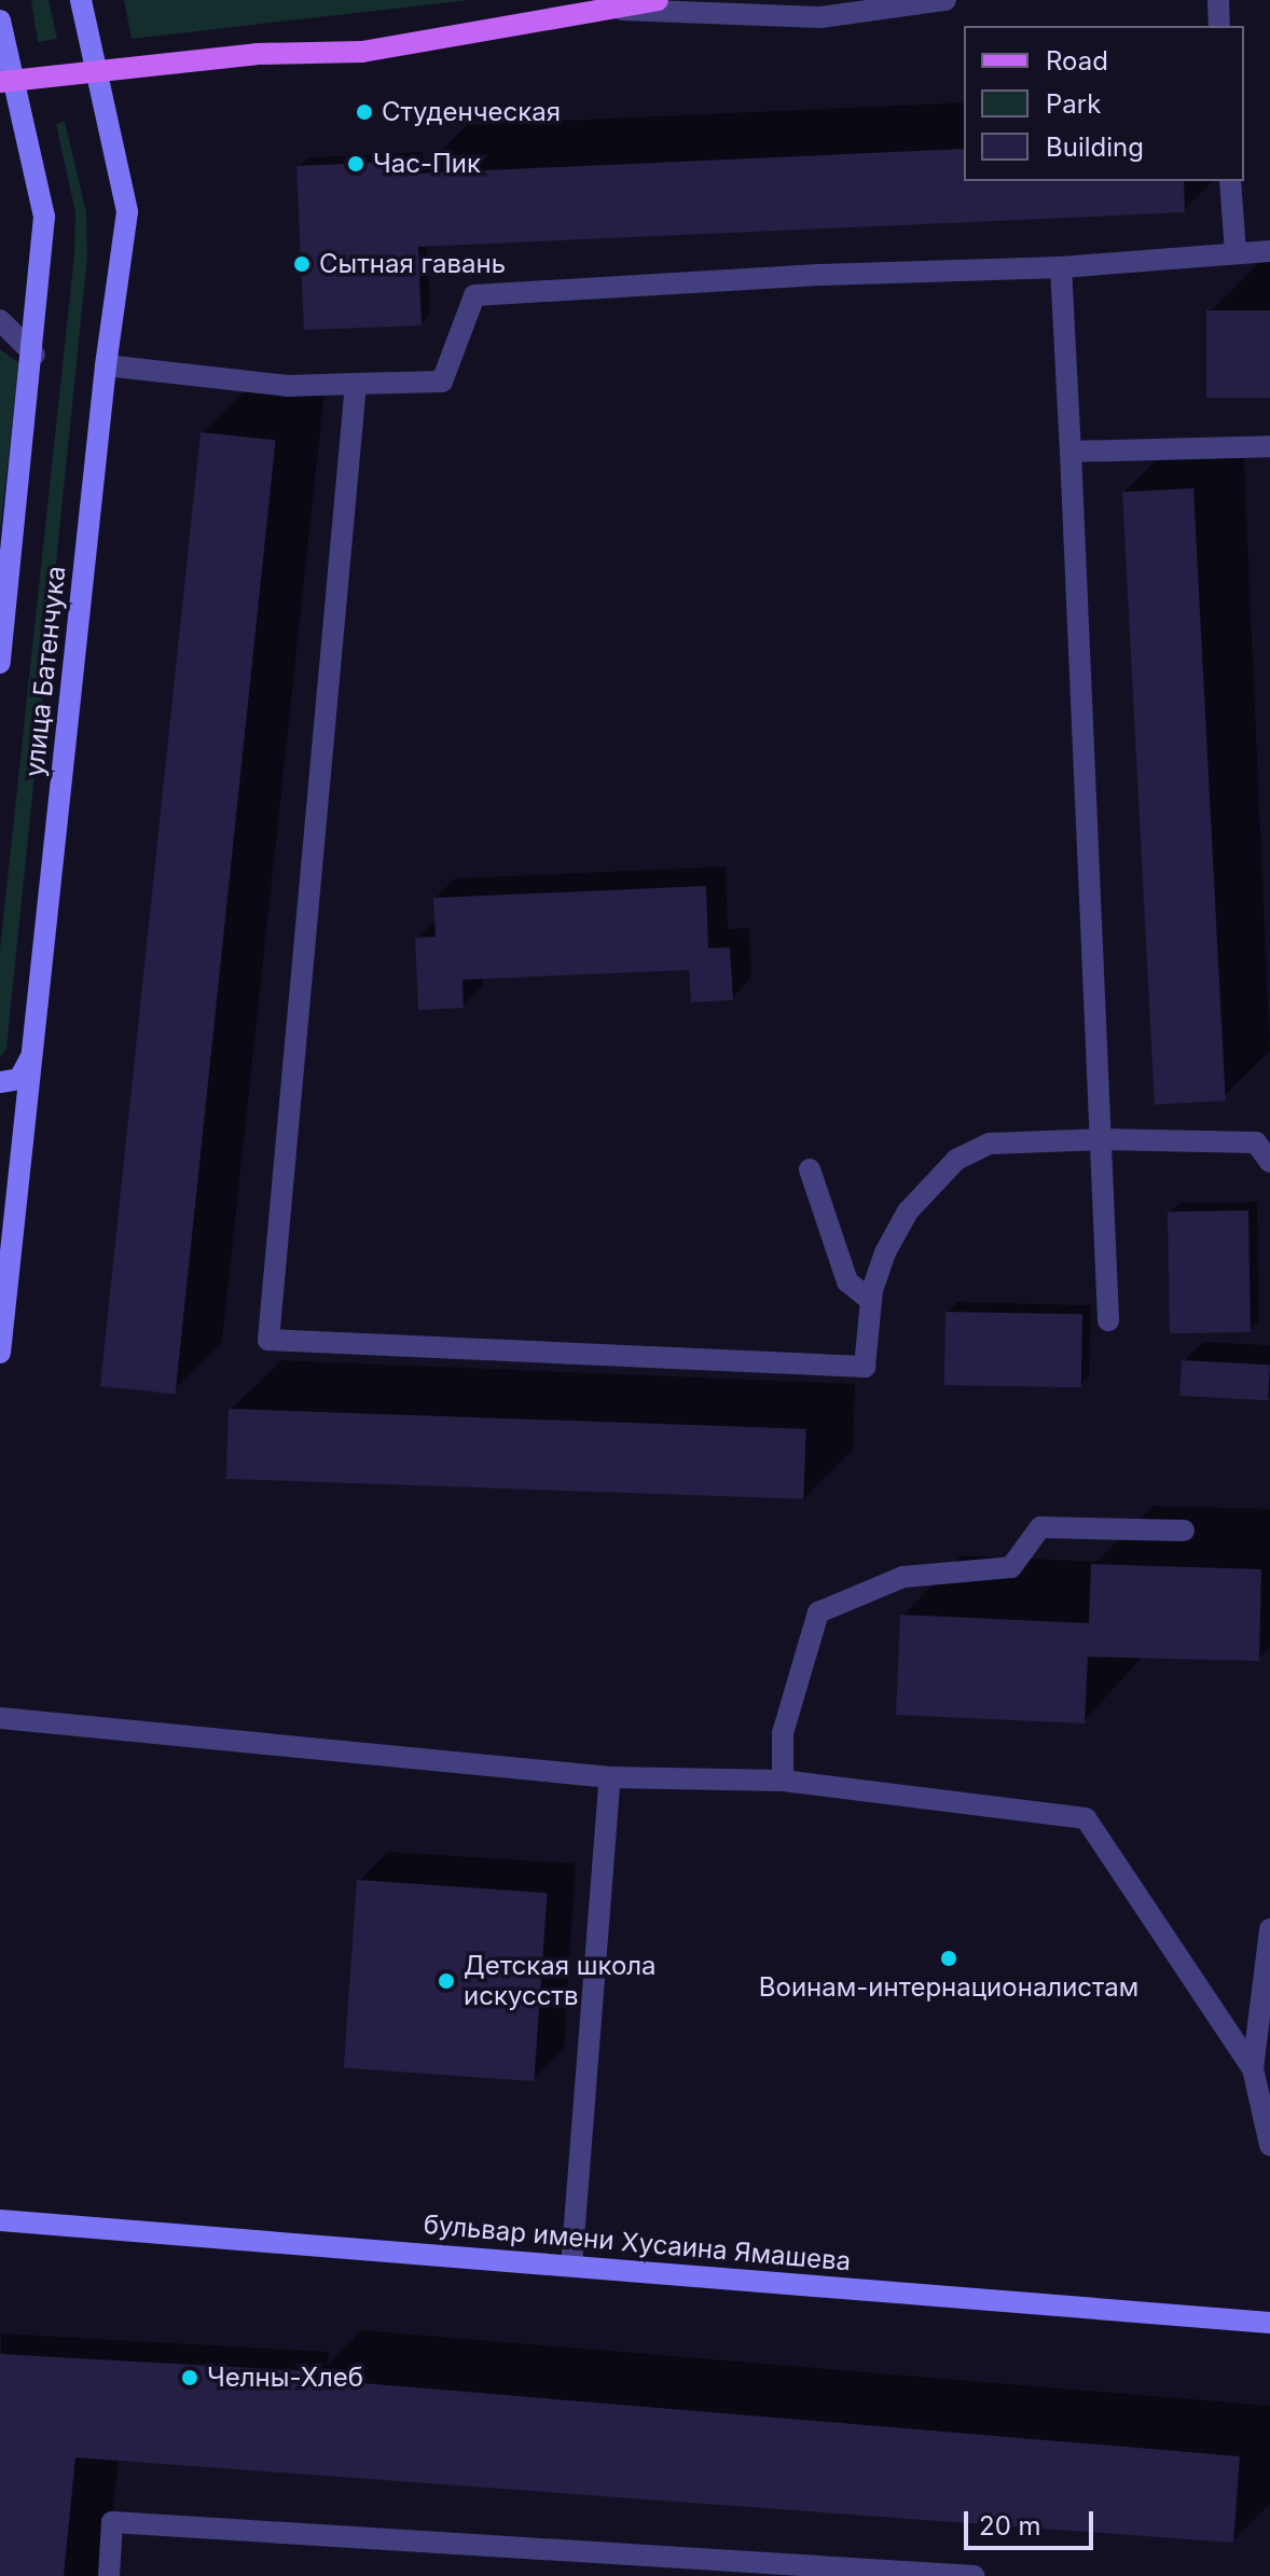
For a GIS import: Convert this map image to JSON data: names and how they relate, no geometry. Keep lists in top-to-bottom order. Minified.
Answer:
{"streets":{"main road":["улица Батенчука","бульвар имени Хусаина Ямашева"]},"places":["Студенческая","Час-Пик","Сытная гавань","Воинам-интернационалистам","Детская школа искусств","Челны-Хлеб"],"legend":["Road","Park","Building"],"scale_bar":"20 m"}
